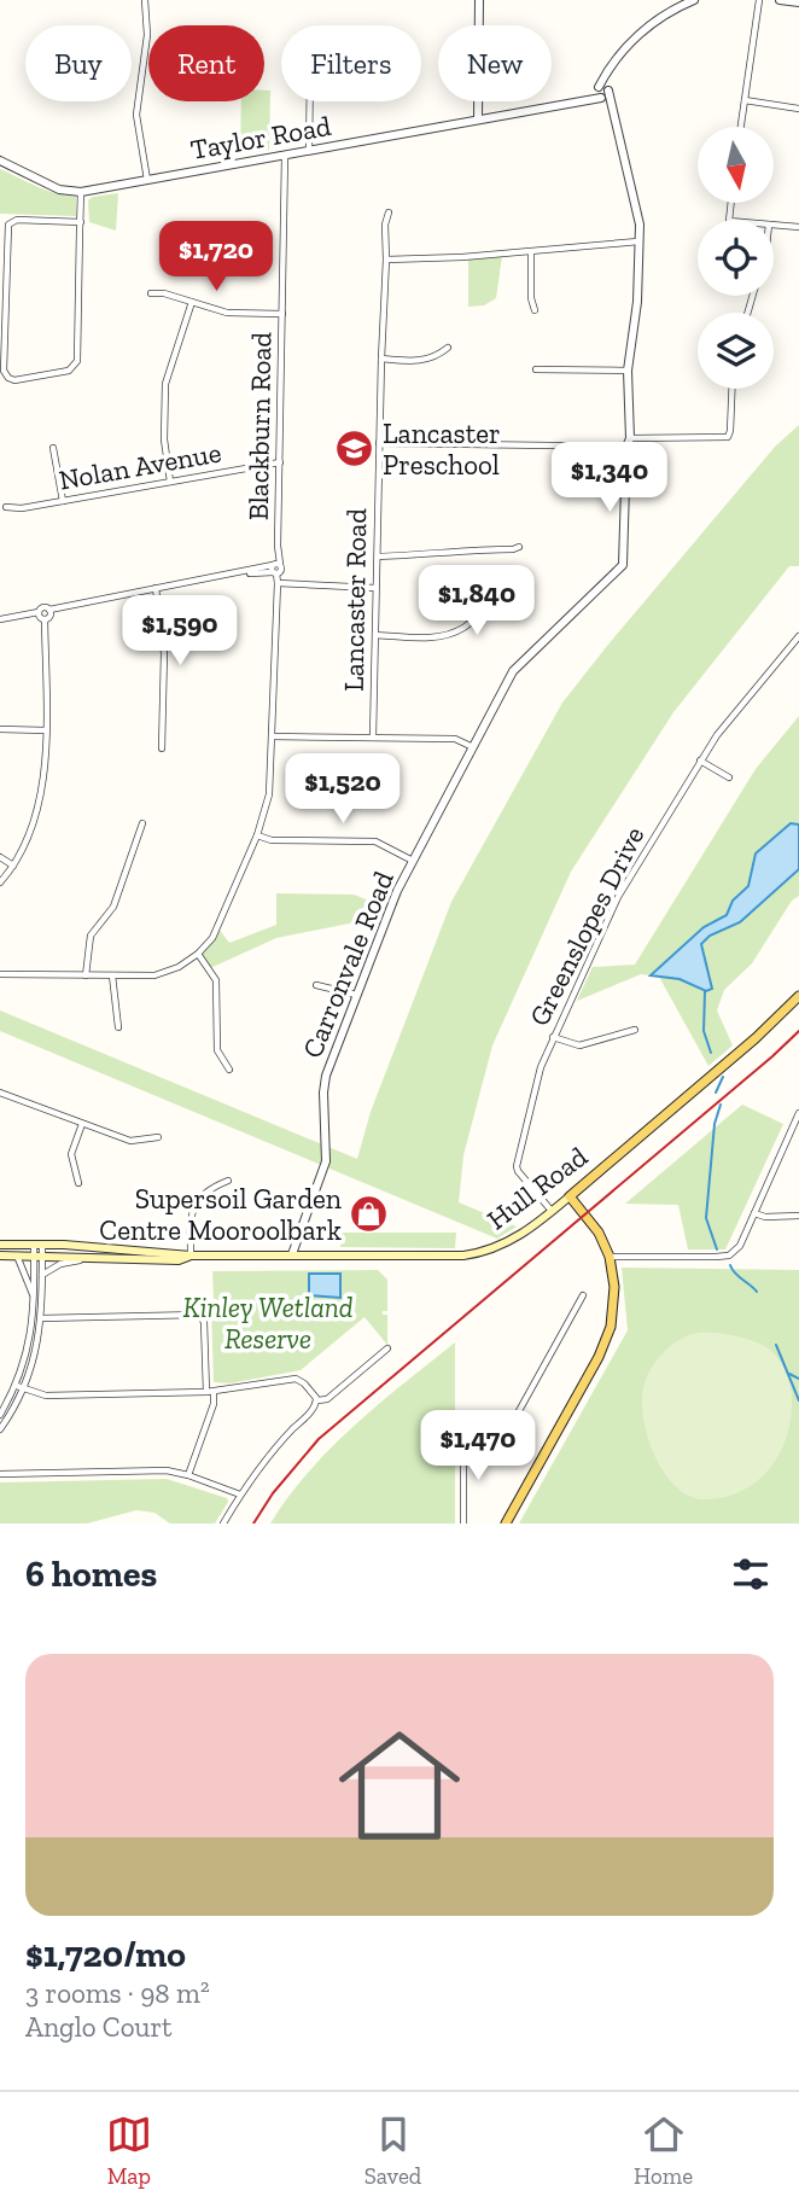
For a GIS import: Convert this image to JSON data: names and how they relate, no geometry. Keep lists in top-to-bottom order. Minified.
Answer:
{"streets":{"main road":["Hull Road"],"street":["Taylor Road","Blackburn Road","Nolan Avenue","Lancaster Road","Greenslopes Drive","Carronvale Road"]},"crossings":[["Taylor Road","Blackburn Road"],["Taylor Road","Carronvale Road"],["Blackburn Road","Nolan Avenue"],["Greenslopes Drive","Hull Road"],["Carronvale Road","Hull Road"]],"parks":["Kinley Wetland Reserve"],"places":{"school or university":["Lancaster Preschool"],"shop":["Supersoil Garden Centre Mooroolbark"]},"north":"bottom","page":{"chip":["Buy","Rent","Filters","New"],"price":["$1,720","$1,340","$1,840","$1,590","$1,520","$1,470"],"heading":"6 homes","list":[{"name":"$1,720/mo","note":"3 rooms · 98 m² · Anglo Court"}],"tabs":["Map","Saved","Home"]}}
